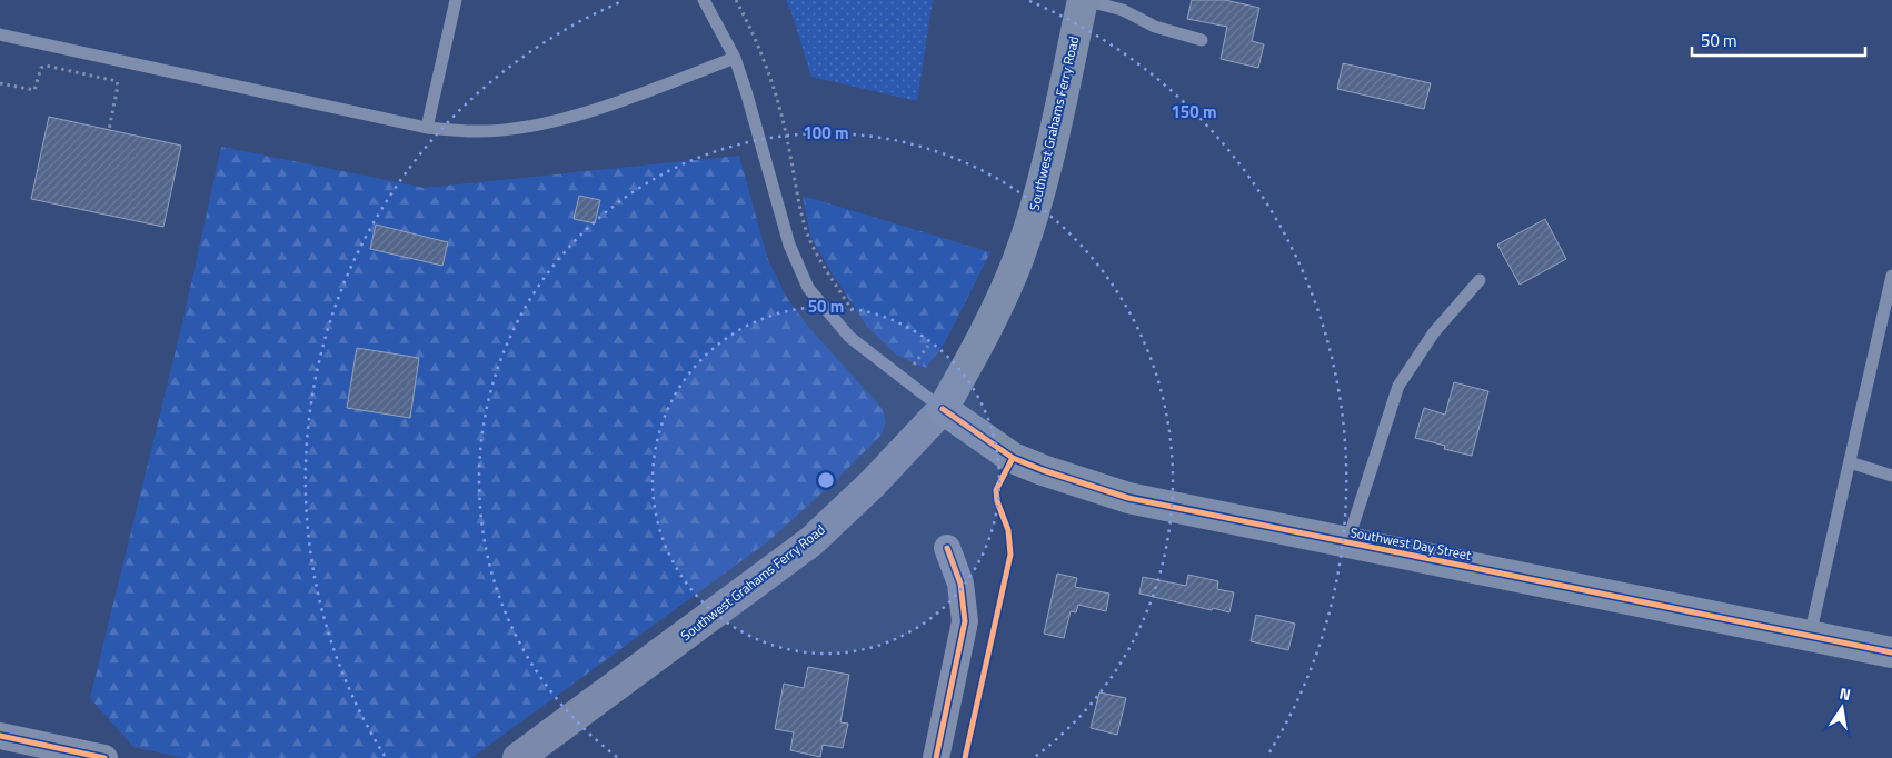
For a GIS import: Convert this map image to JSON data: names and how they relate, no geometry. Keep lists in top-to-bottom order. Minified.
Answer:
{"streets":{"main road":["Southwest Grahams Ferry Road","Southwest Day Street"]},"crossings":[["Southwest Grahams Ferry Road","Southwest Day Street"]],"scale_bar":"50 m","north":"top","rings":["150 m","100 m","50 m"]}
